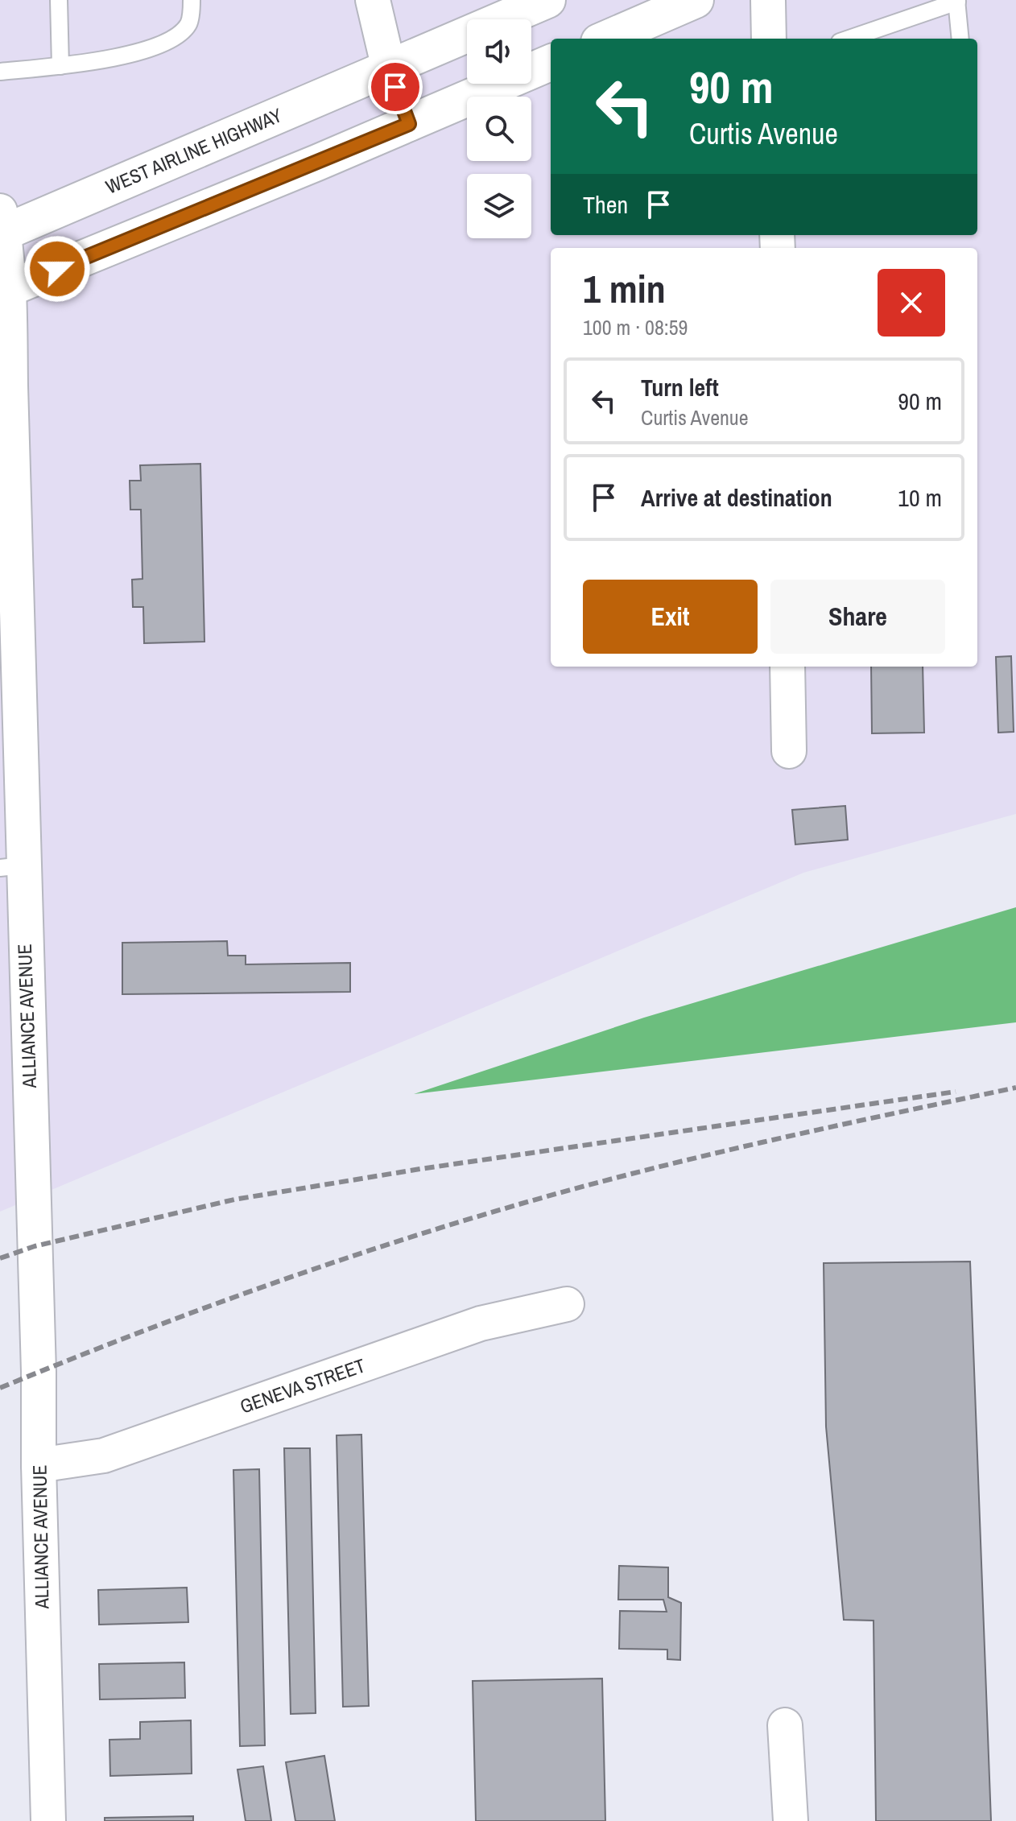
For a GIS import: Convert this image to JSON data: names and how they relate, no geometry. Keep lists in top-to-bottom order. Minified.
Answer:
{"streets":{"highway":["WEST AIRLINE HIGHWAY"],"street":["ALLIANCE AVENUE","GENEVA STREET"]},"crossings":[["WEST AIRLINE HIGHWAY","ALLIANCE AVENUE"],["ALLIANCE AVENUE","GENEVA STREET"]],"page":{"turn":["90 m","Curtis Avenue"],"then":"Then","heading":["1 min","100 m · 08:59"],"list":[{"name":"Turn left","note":"Curtis Avenue","value":"90 m"},{"name":"Arrive at destination","value":"10 m"}],"buttons":["Exit","Share"]}}
